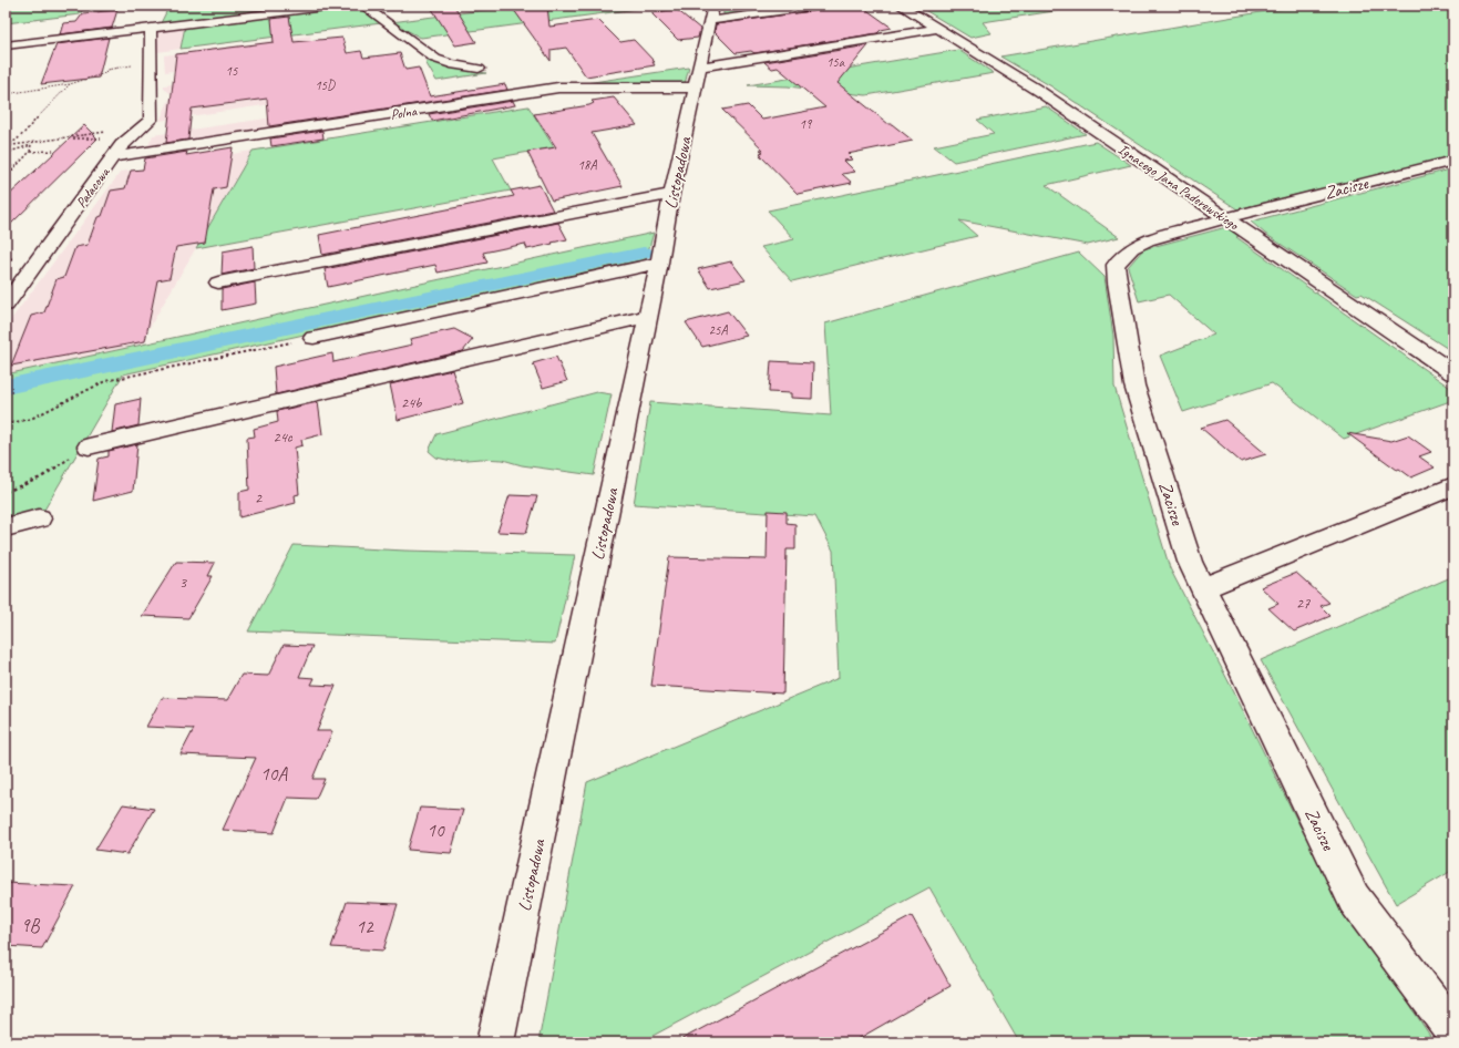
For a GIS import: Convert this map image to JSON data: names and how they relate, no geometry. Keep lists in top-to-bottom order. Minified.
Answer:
{"streets":{"street":["Polna","Listopadowa","Ignacego Jana Paderewskiego","Pałacowa","Zacisze"]},"crossings":[["Polna","Listopadowa"],["Polna","Pałacowa"],["Ignacego Jana Paderewskiego","Zacisze"]],"house_numbers":["15a","15","15D","19","18A","25A","24b","24c","2","3","27","10A","10","9B","12"]}
